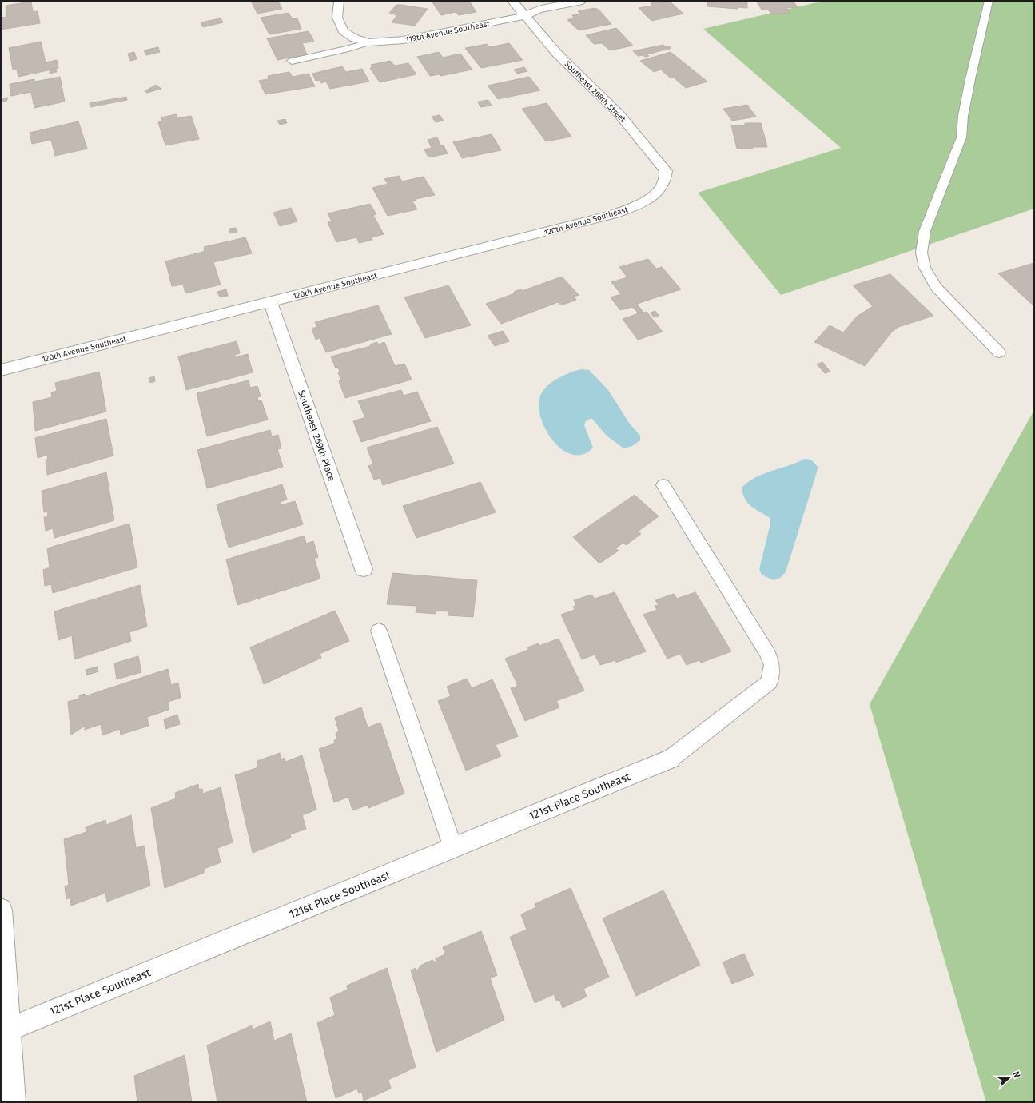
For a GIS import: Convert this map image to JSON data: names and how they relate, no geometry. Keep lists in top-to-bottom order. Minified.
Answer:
{"streets":{"street":["119th Avenue Southeast","Southeast 268th Street","120th Avenue Southeast","Southeast 269th Place","121st Place Southeast"]},"crossings":[["119th Avenue Southeast","Southeast 268th Street"],["Southeast 268th Street","120th Avenue Southeast"],["120th Avenue Southeast","Southeast 269th Place"]],"north":"right"}
